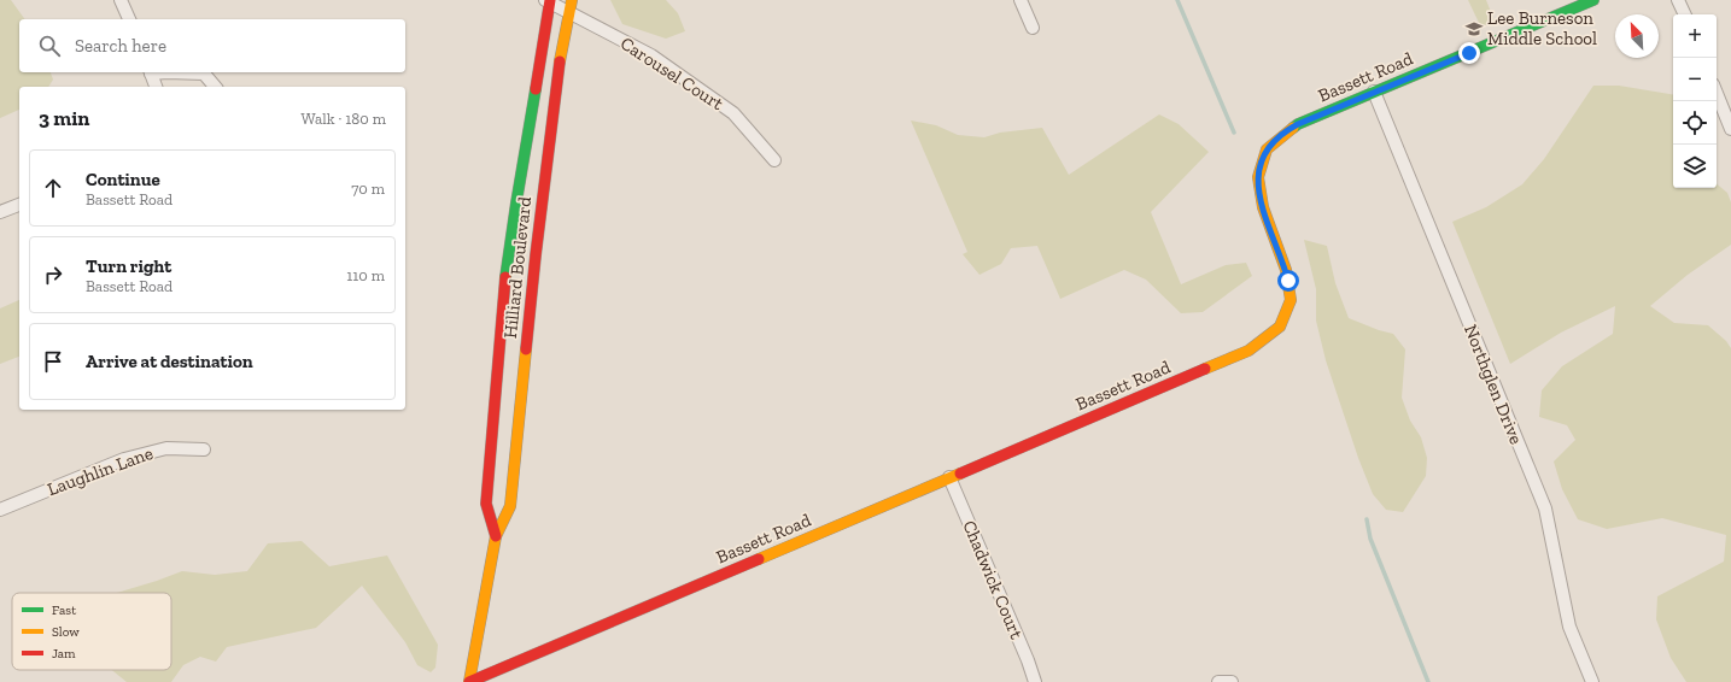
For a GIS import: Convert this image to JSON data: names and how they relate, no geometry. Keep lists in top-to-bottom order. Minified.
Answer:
{"streets":{"street":["Carousel Court","Bassett Road","Hilliard Boulevard","Northglen Drive","Laughlin Lane","Chadwick Court"]},"crossings":[["Carousel Court","Hilliard Boulevard"],["Bassett Road","Hilliard Boulevard"],["Bassett Road","Northglen Drive"],["Bassett Road","Chadwick Court"]],"places":{"school or university":["Lee Burneson Middle School"]},"legend":["Fast","Slow","Jam"],"north":"top left","page":{"map_buttons":["+","−"],"search":"Search here","heading":["3 min","Walk · 180 m"],"list":[["Continue","Bassett Road","70 m"],["Turn right","Bassett Road","110 m"],"Arrive at destination"]}}
